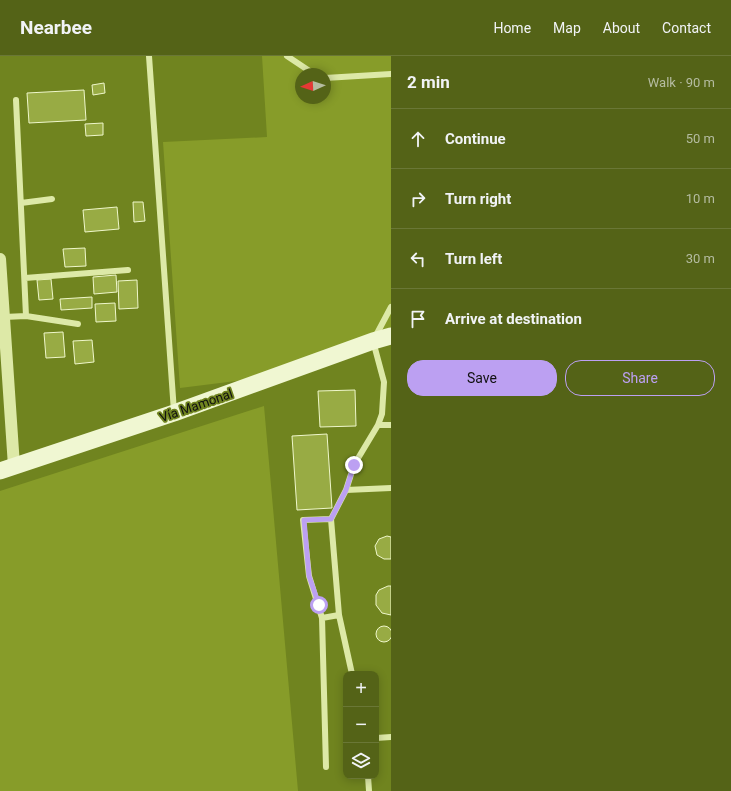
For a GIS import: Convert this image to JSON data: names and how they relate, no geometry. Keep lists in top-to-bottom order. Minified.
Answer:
{"streets":{"street":["Vía Mamonal"]},"north":"left","page":{"header":"Nearbee","nav":["Home","Map","About","Contact"],"heading":["2 min","Walk · 90 m"],"list":[["Continue","50 m"],["Turn right","10 m"],["Turn left","30 m"],"Arrive at destination"],"buttons":["Save","Share"],"map_buttons":["+","−"]}}
